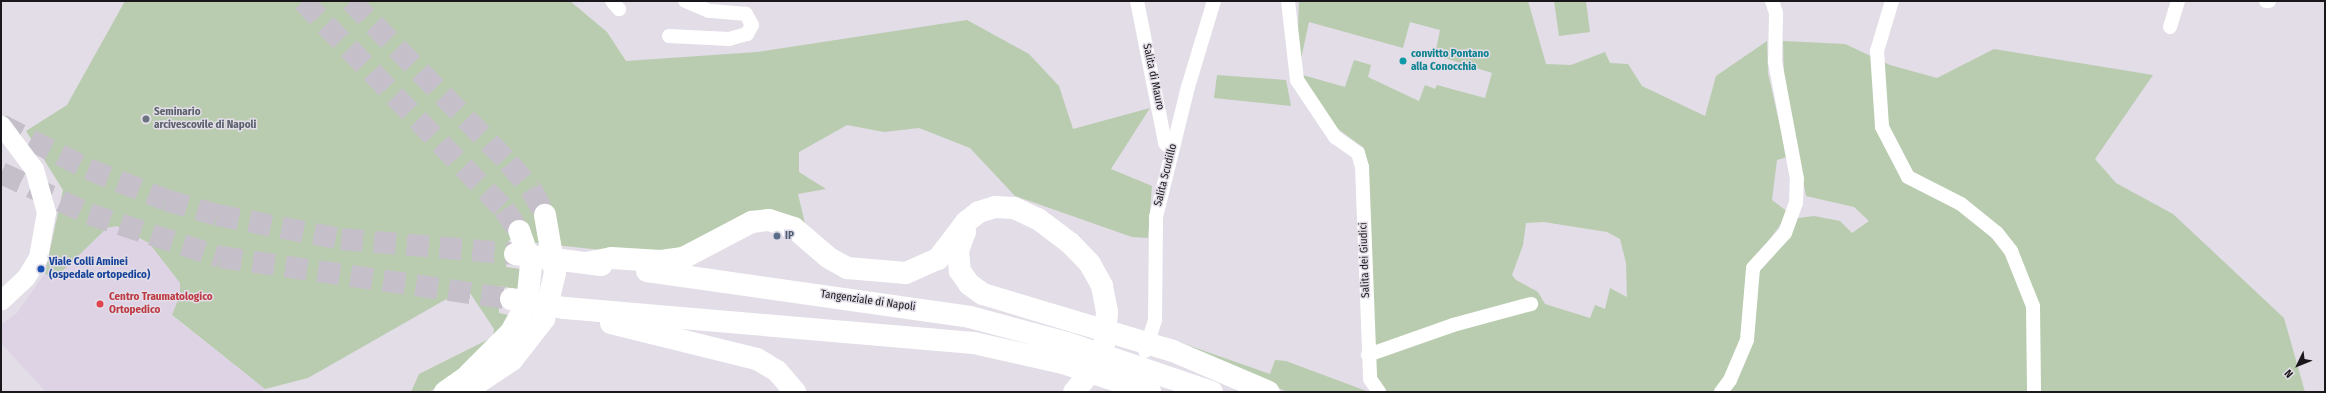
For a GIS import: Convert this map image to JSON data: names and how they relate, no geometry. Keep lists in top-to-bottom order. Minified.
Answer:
{"streets":{"highway":["Tangenziale di Napoli"],"street":["Salita di Mauro","Salita Scudillo","Salita dei Giudici"]},"crossings":[["Salita di Mauro","Salita Scudillo"]],"places":["convitto Pontano alla Conocchia","Seminario arcivescovile di Napoli","IP","Viale Colli Aminei (ospedale ortopedico)","Centro Traumatologico Ortopedico"],"north":"bottom left"}
